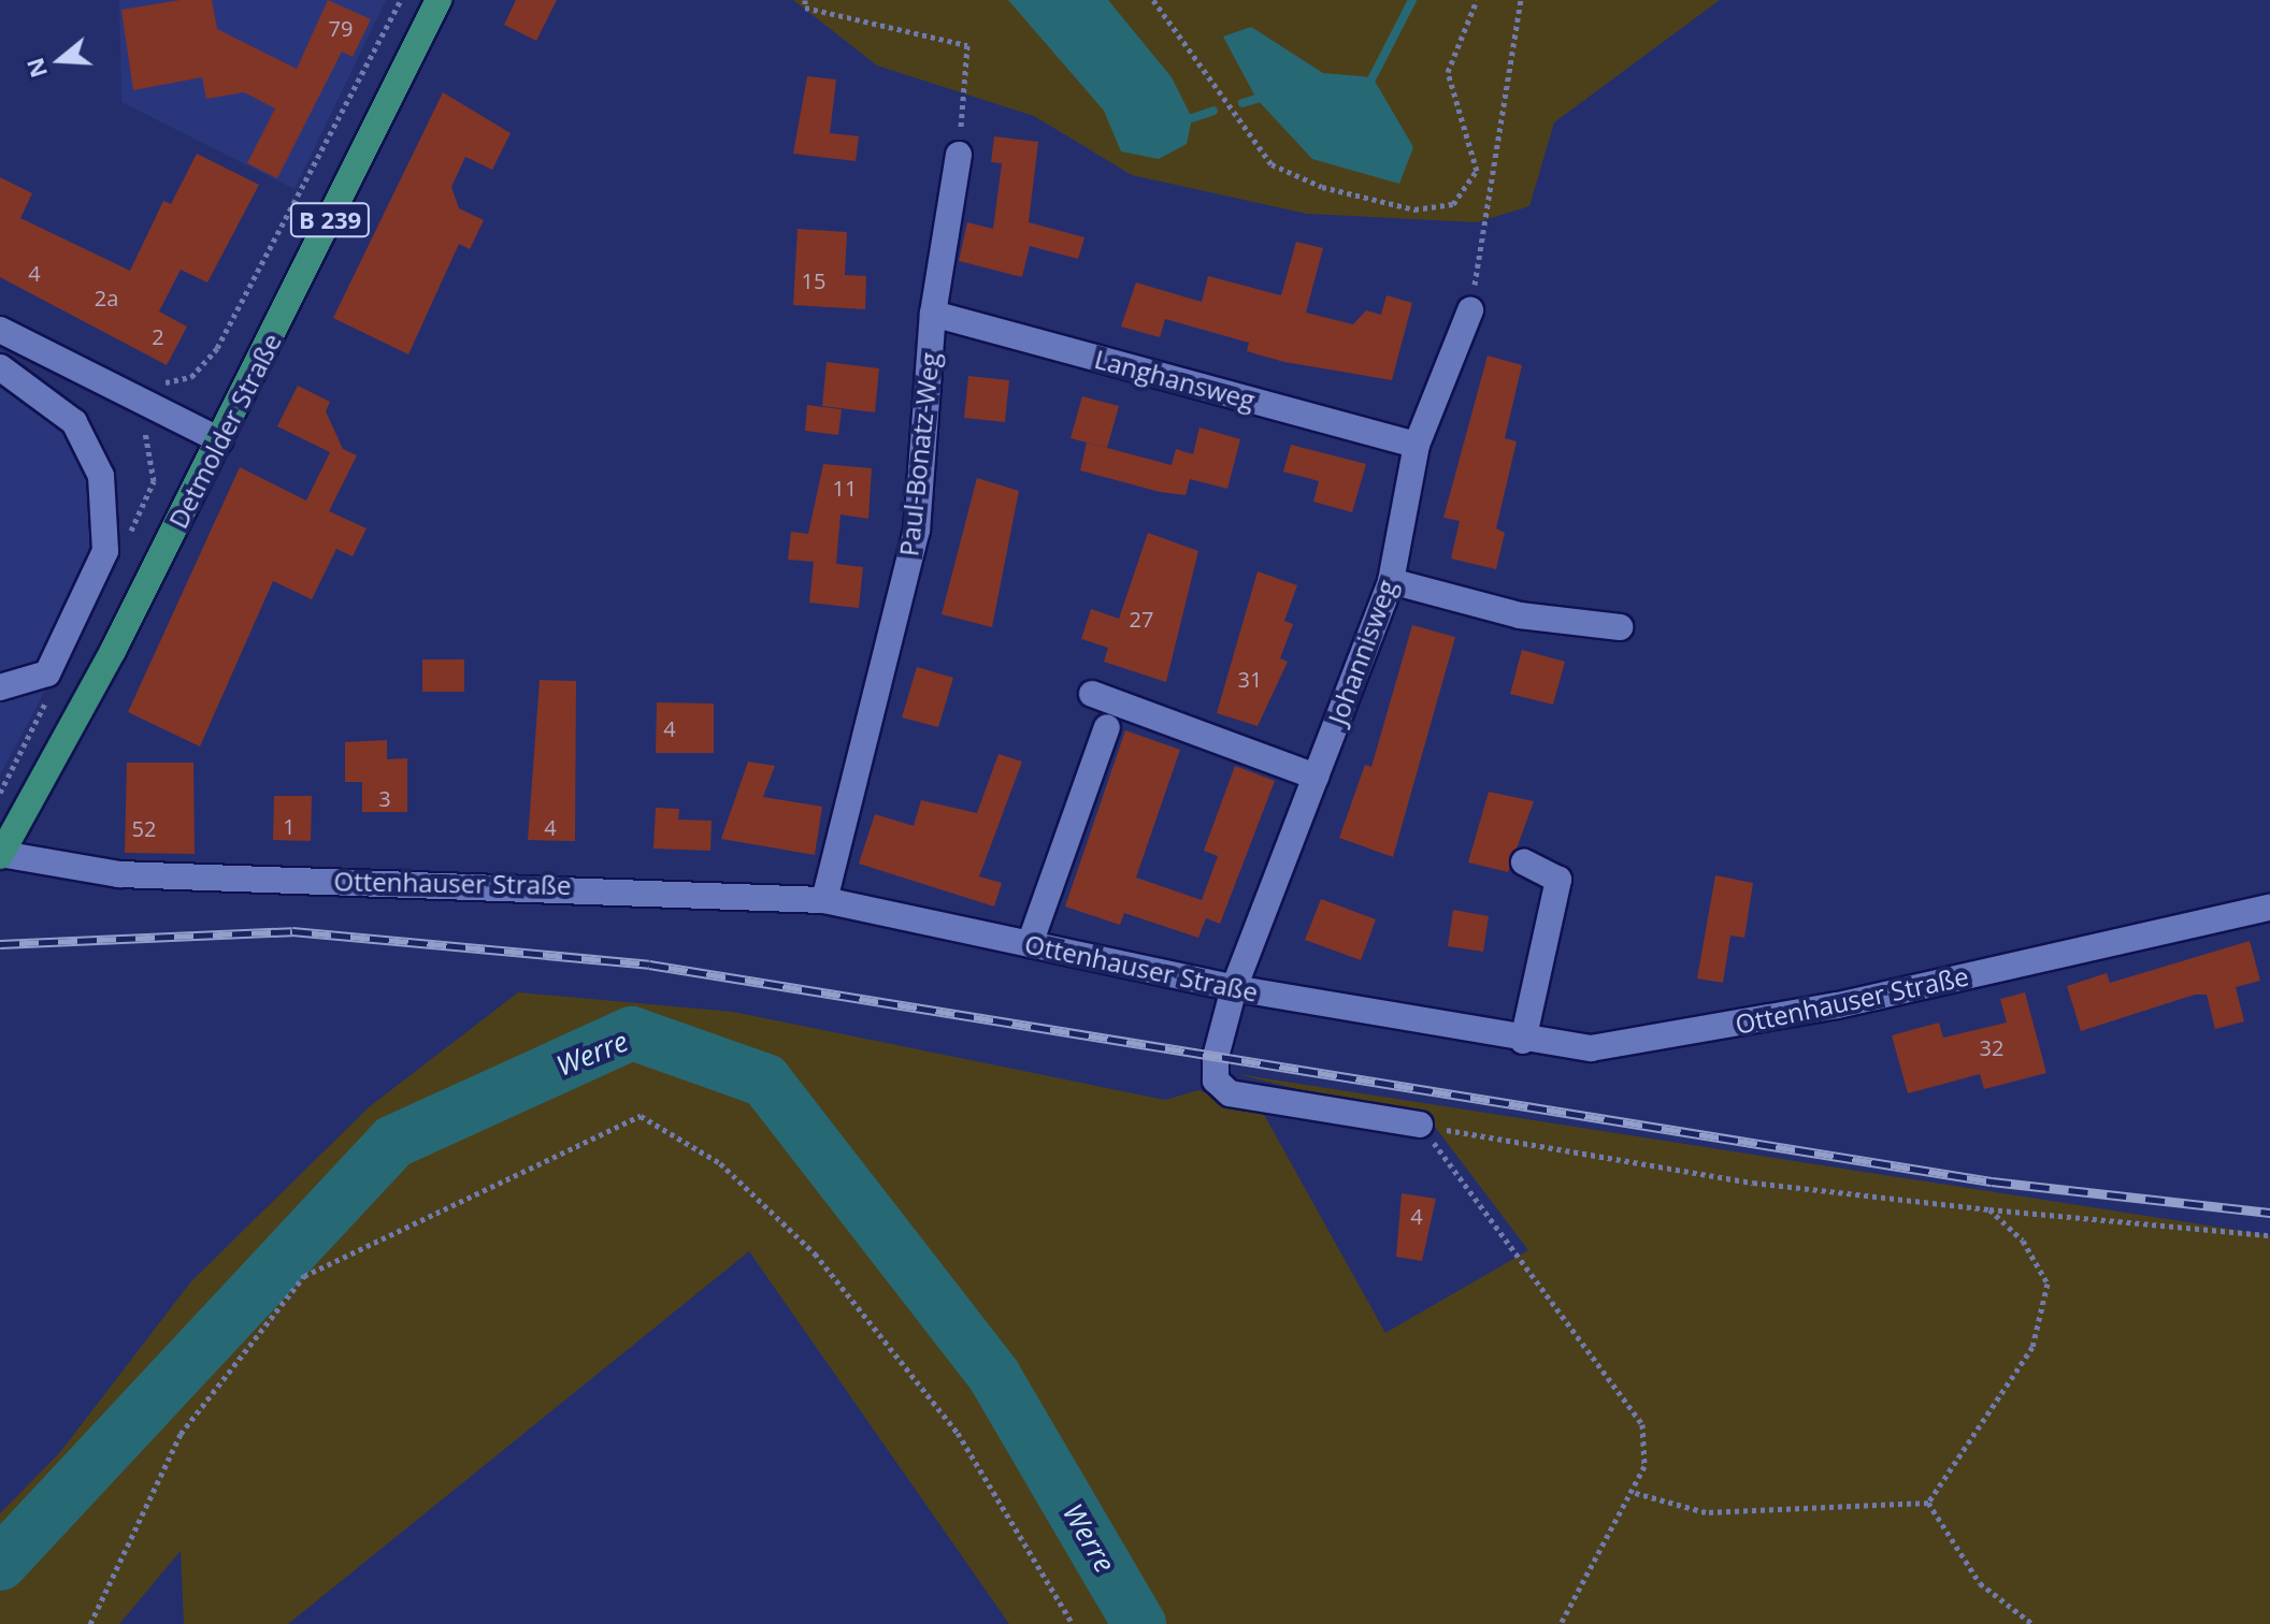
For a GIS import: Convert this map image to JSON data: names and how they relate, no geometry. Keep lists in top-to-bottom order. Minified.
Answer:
{"streets":{"main road":["B 239","Detmolder Straße"],"street":["Langhansweg","Paul-Bonatz-Weg","Johannisweg","Ottenhauser Straße"]},"crossings":[["Langhansweg","Paul-Bonatz-Weg"],["Langhansweg","Johannisweg"],["Detmolder Straße","Ottenhauser Straße"],["Paul-Bonatz-Weg","Ottenhauser Straße"],["Johannisweg","Ottenhauser Straße"]],"water":["Werre"],"house_numbers":["79","4","15","2a","2","11","27","31","4","3","1","4","52","32","4"],"north":"left"}
